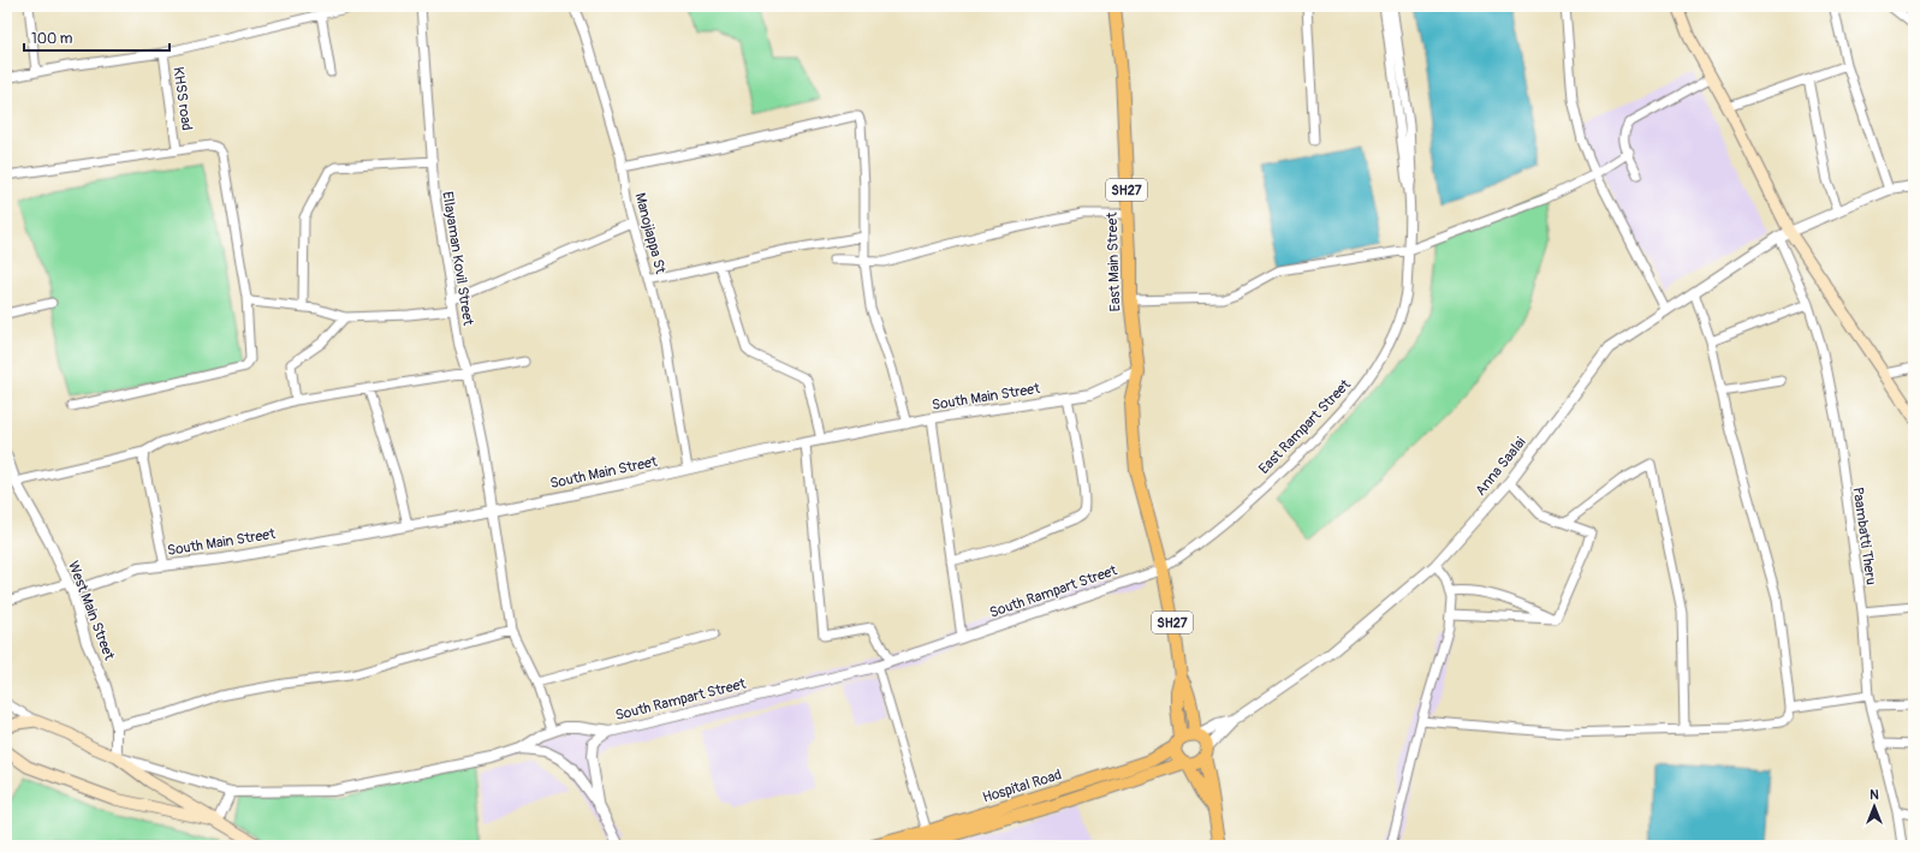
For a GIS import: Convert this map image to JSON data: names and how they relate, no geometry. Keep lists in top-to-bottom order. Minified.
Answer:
{"streets":{"main road":["SH27","East Main Street","Hospital Road"],"street":["KHSS road","Manojiappa St","Ellayaman Kovil Street","South Main Street","East Rampart Street","Anna Saalai","Paambatti Theru","South Rampart Street","West Main Street"]},"crossings":[["SH27","East Main Street"],["SH27","South Main Street"],["SH27","East Rampart Street"],["SH27","Anna Saalai"],["SH27","South Rampart Street"],["SH27","Hospital Road"],["Manojiappa St","South Main Street"],["Ellayaman Kovil Street","South Main Street"],["Ellayaman Kovil Street","South Rampart Street"],["East Main Street","South Main Street"],["South Main Street","West Main Street"],["East Rampart Street","South Rampart Street"],["Anna Saalai","Paambatti Theru"],["Anna Saalai","Hospital Road"],["South Rampart Street","West Main Street"]],"scale_bar":"100 m","north":"top"}
